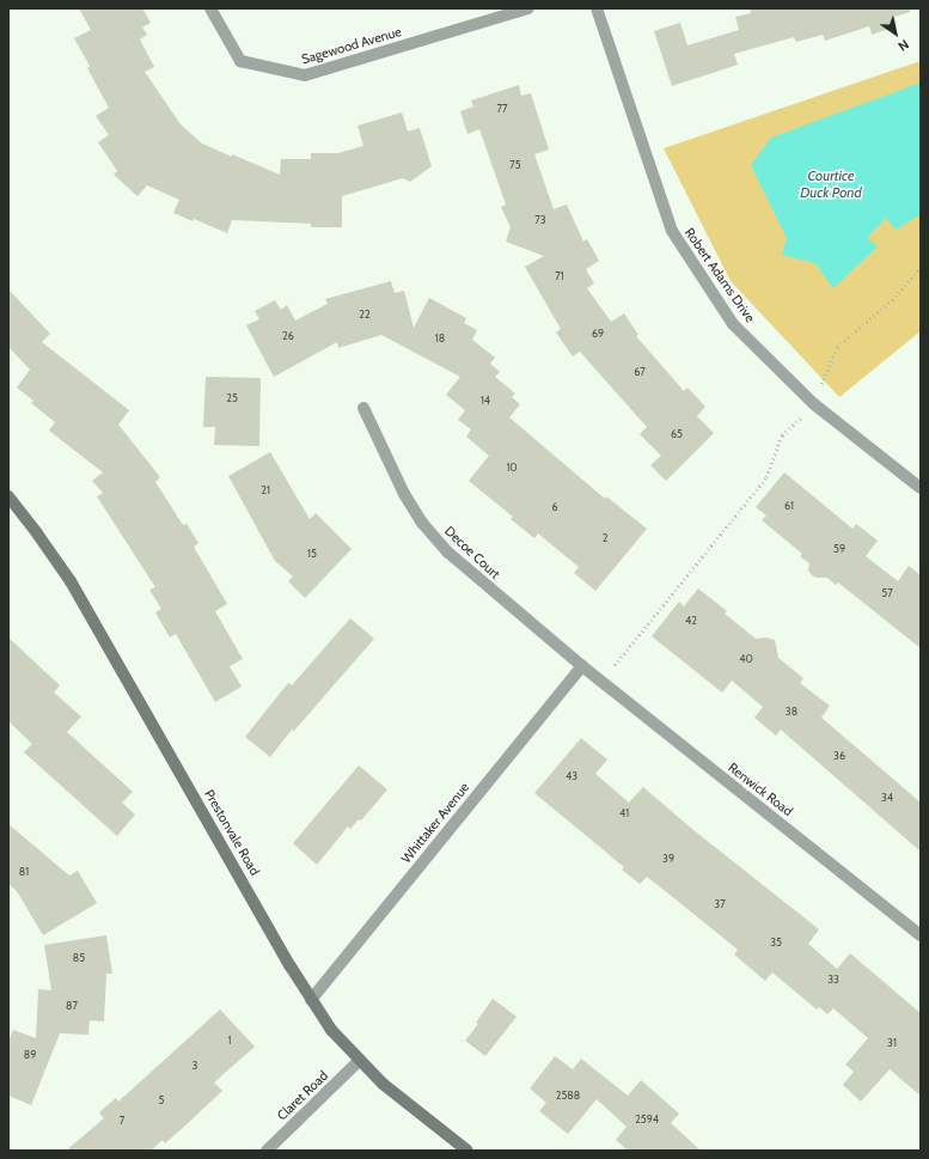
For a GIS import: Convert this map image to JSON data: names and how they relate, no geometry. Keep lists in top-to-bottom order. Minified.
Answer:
{"streets":{"street":["Sagewood Avenue","Robert Adams Drive","Decoe Court","Renwick Road","Whittaker Avenue","Prestonvale Road","Claret Road"]},"crossings":[["Decoe Court","Renwick Road"],["Decoe Court","Whittaker Avenue"],["Renwick Road","Whittaker Avenue"],["Whittaker Avenue","Prestonvale Road"],["Prestonvale Road","Claret Road"]],"water":["Courtice Duck Pond"],"house_numbers":["77","75","73","71","22","69","26","18","67","25","14","65","10","21","61","6","2","59","15","57","42","40","38","36","43","34","41","39","81","37","35","85","33","87","1","31","89","3","2588","5","2594","7"],"north":"bottom right"}
